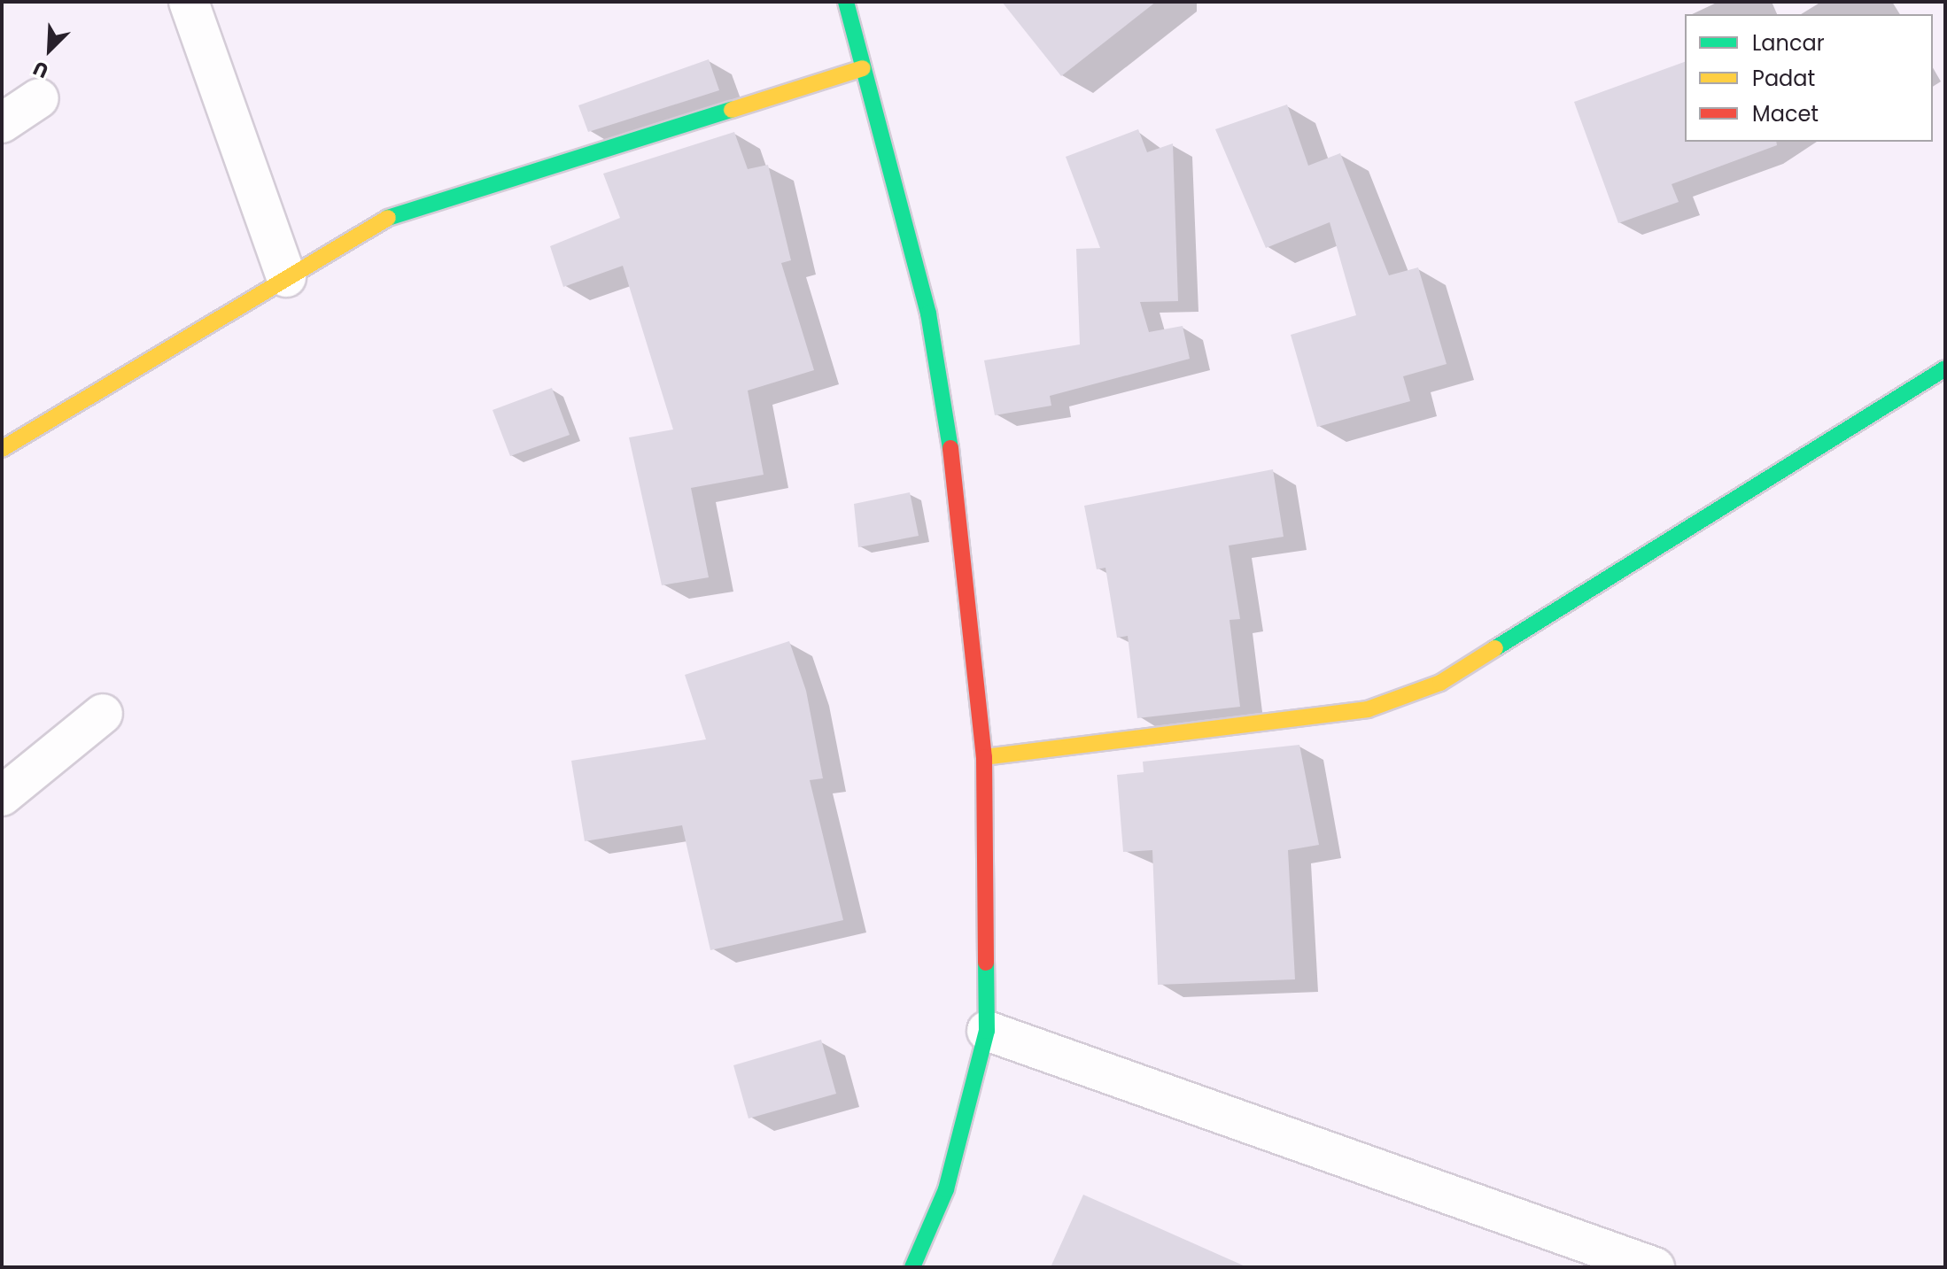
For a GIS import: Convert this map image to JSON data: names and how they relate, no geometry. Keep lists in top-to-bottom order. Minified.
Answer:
{"legend":["Lancar","Padat","Macet"],"north":"bottom left"}
